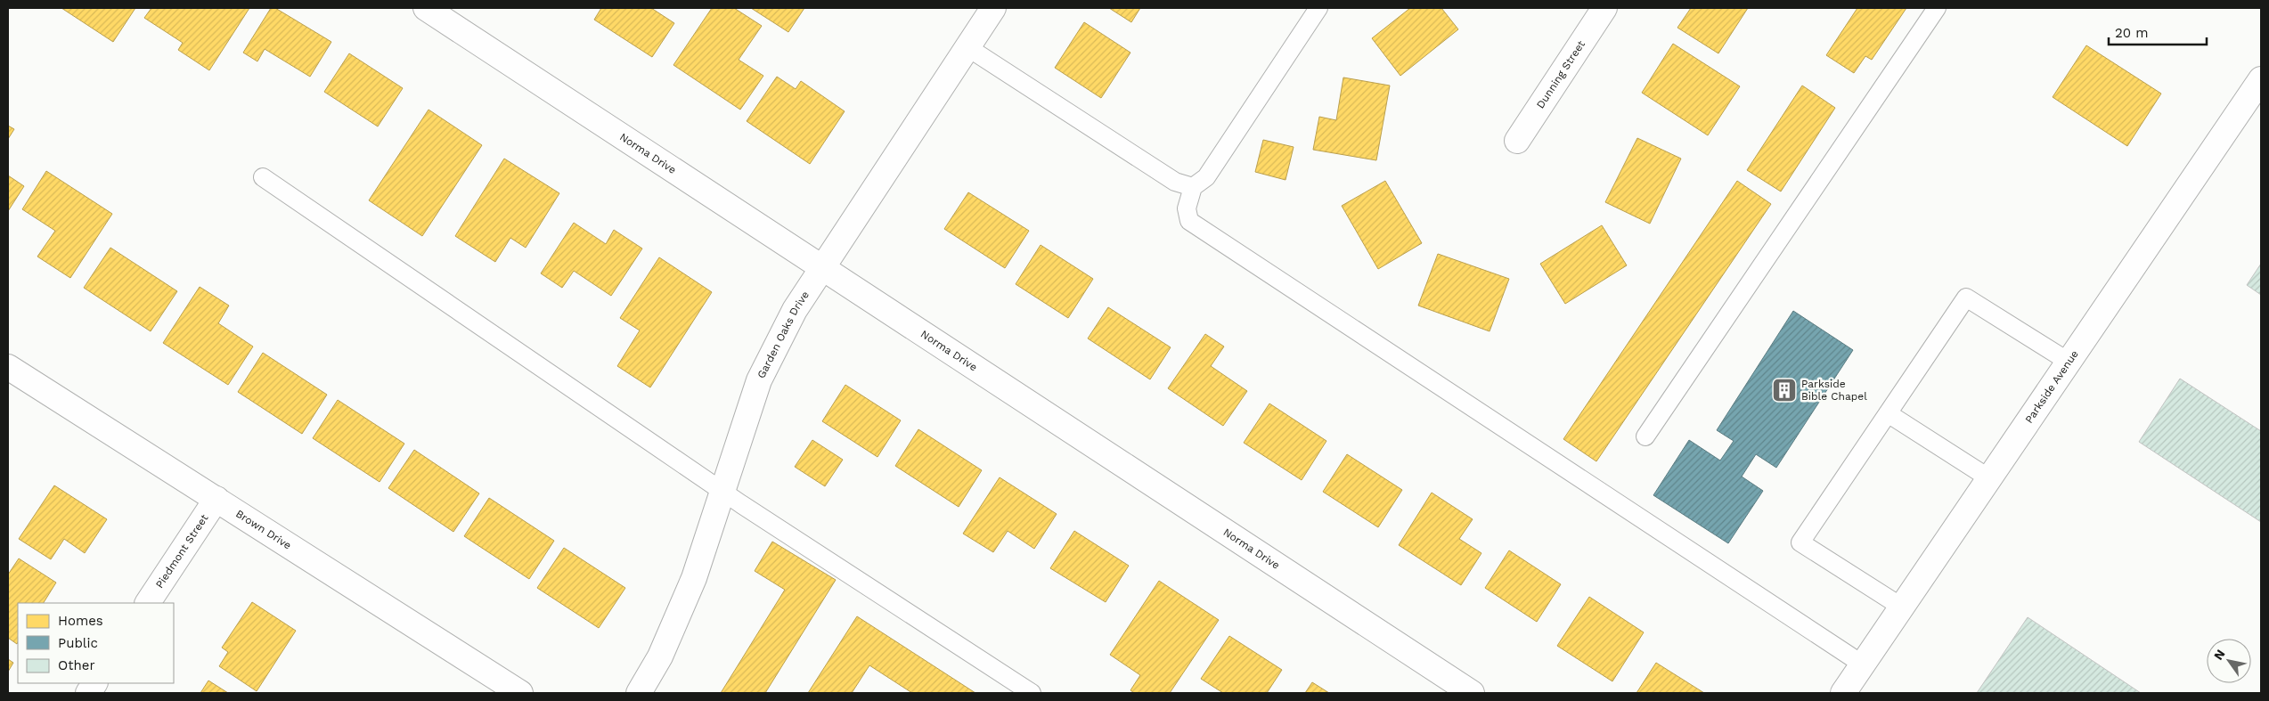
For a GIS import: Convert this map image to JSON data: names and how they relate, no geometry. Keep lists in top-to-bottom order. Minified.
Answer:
{"streets":{"street":["Dunning Street","Norma Drive","Garden Oaks Drive","Parkside Avenue","Brown Drive","Piedmont Street"]},"crossings":[["Norma Drive","Garden Oaks Drive"],["Brown Drive","Piedmont Street"]],"places":{"building":["Parkside Bible Chapel"]},"legend":["Homes","Public","Other"],"scale_bar":"20 m","north":"top left"}
